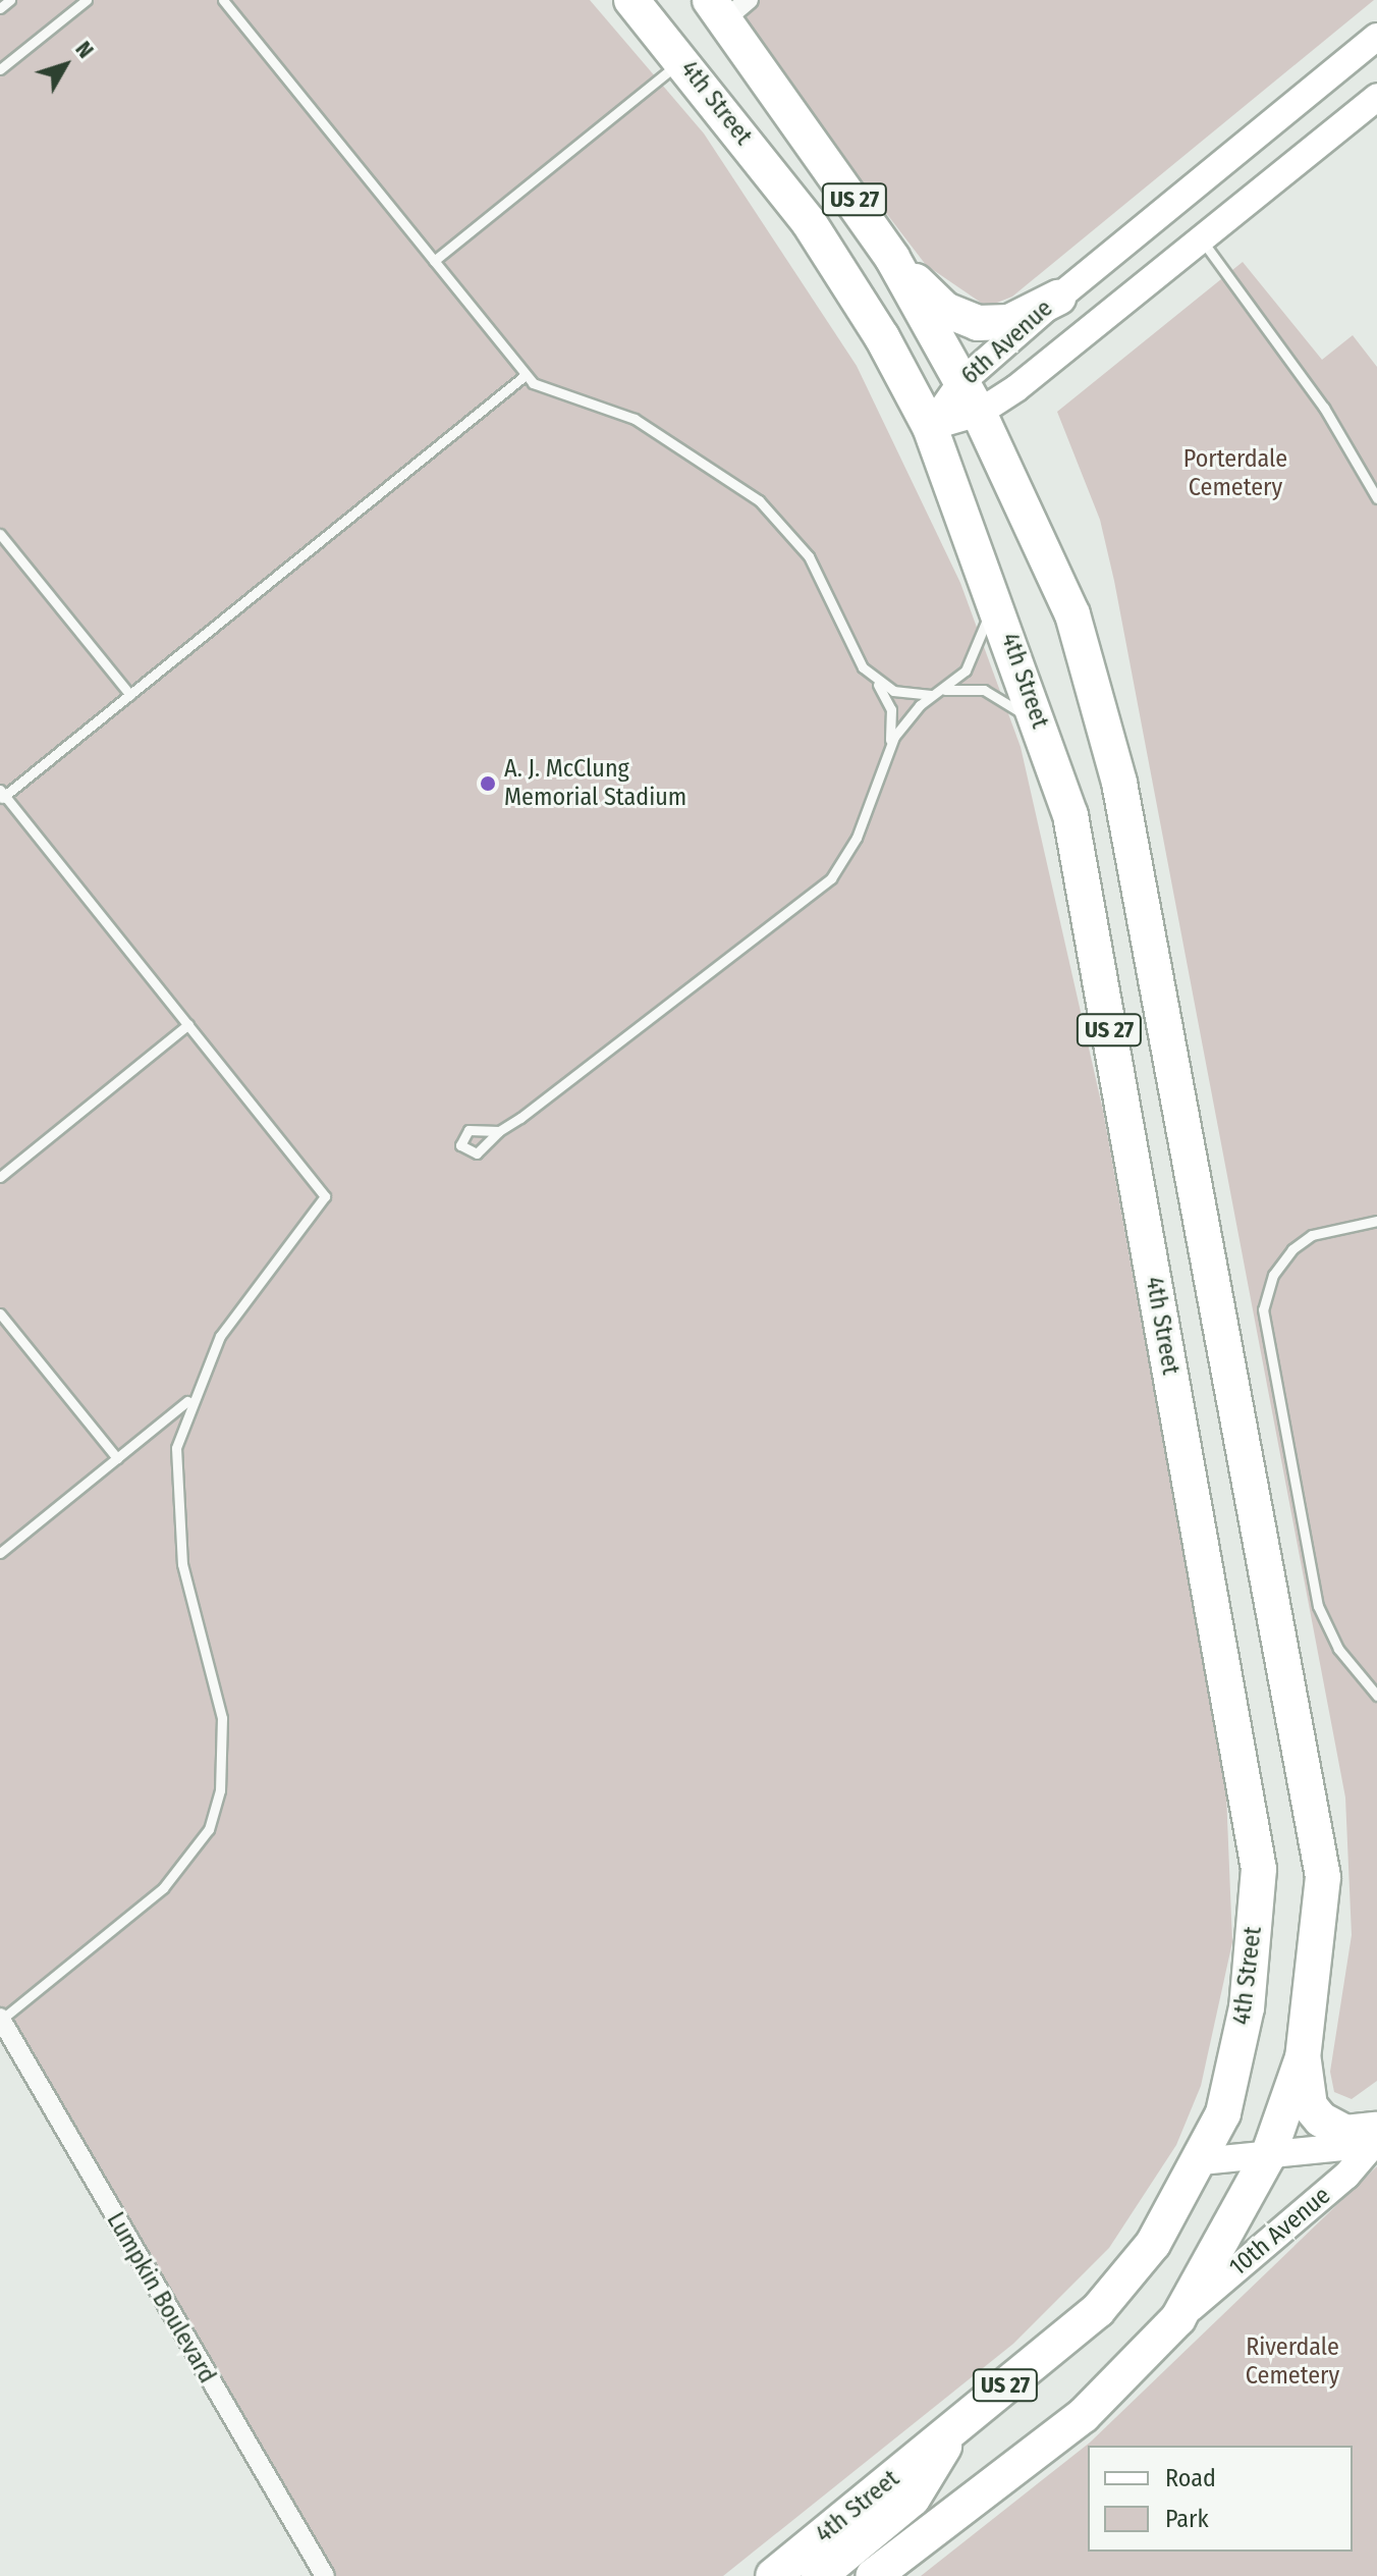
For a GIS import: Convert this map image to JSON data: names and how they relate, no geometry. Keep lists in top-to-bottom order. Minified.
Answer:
{"streets":{"highway":["4th Street","US 27"],"main road":["6th Avenue","10th Avenue"],"street":["Lumpkin Boulevard"]},"crossings":[["4th Street","6th Avenue"],["4th Street","10th Avenue"],["US 27","6th Avenue"],["US 27","10th Avenue"]],"parks":["Porterdale Cemetery","Riverdale Cemetery"],"places":["A. J. McClung Memorial Stadium"],"legend":["Road","Park"],"north":"top right"}
